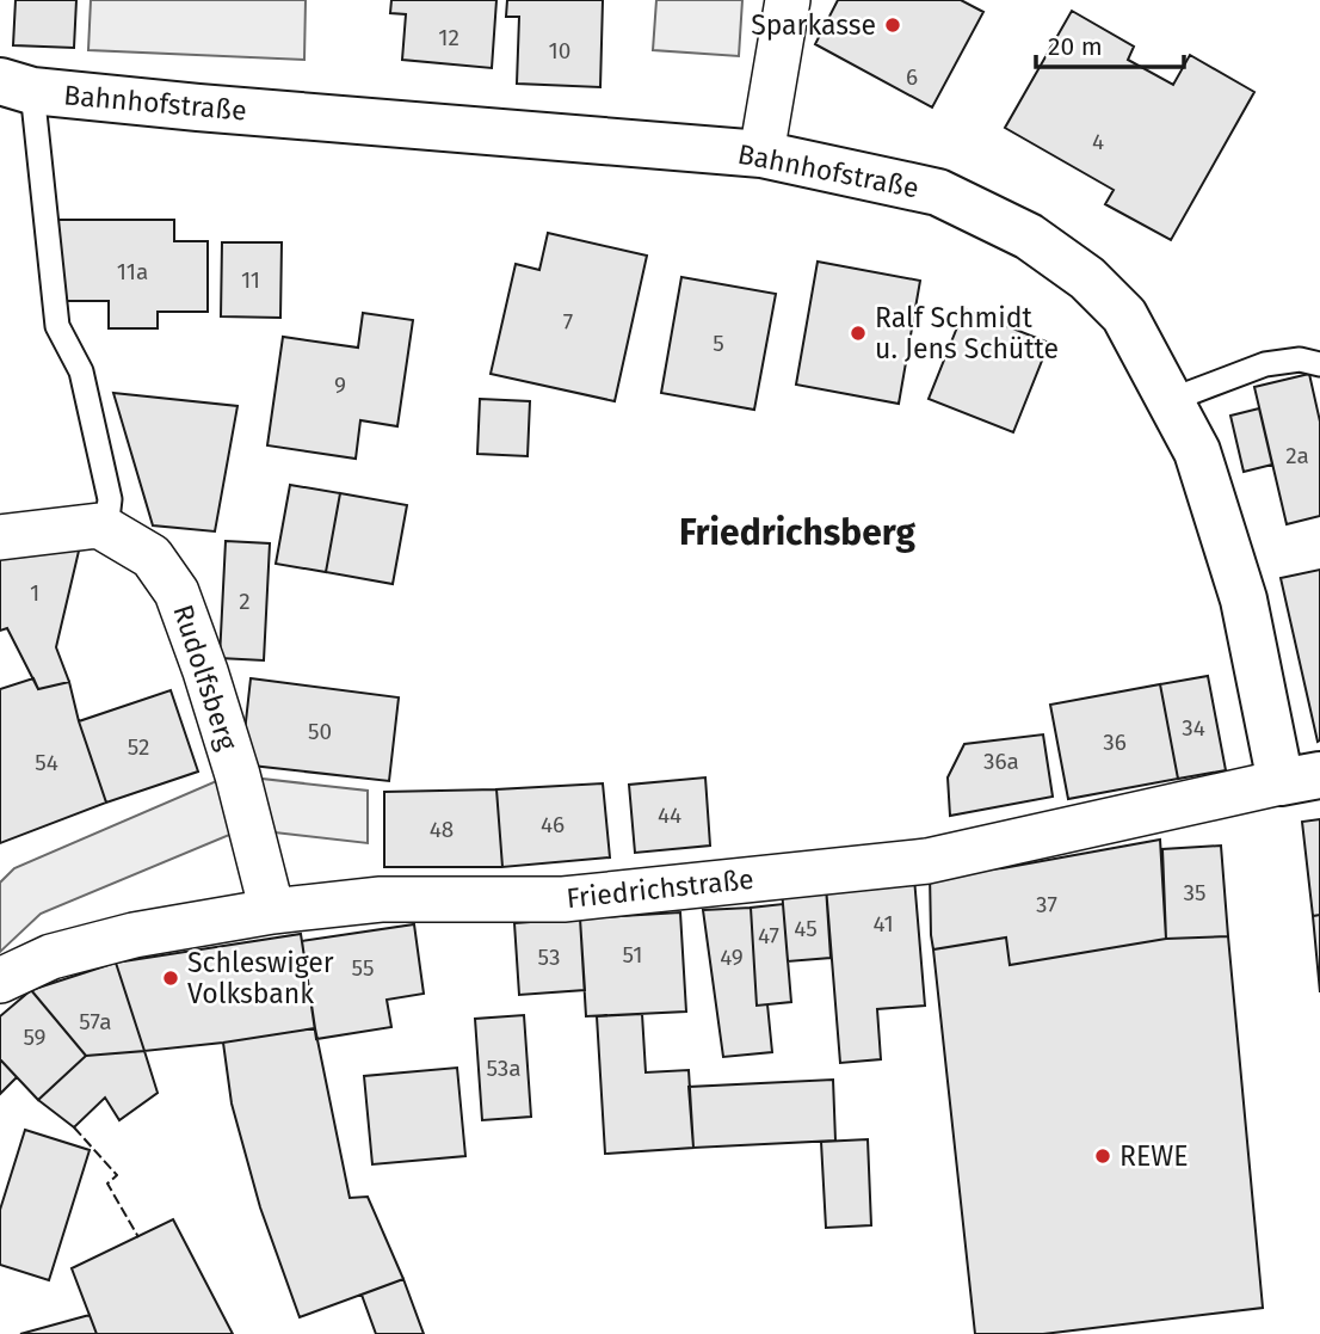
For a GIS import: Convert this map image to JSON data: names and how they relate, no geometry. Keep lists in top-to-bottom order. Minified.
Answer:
{"streets":{"street":["Bahnhofstraße","Rudolfsberg","Friedrichstraße"]},"crossings":[["Bahnhofstraße","Friedrichstraße"],["Rudolfsberg","Friedrichstraße"]],"districts":["Friedrichsberg"],"places":["Sparkasse","Ralf Schmidt u. Jens Schütte","Schleswiger Volksbank","REWE"],"house_numbers":["12","10","6","4","11a","11","7","5","9","2a","1","2","34","50","36","52","36a","54","44","46","48","35","37","41","45","47","51","53","49","55","57a","59","53a"],"scale_bar":"20 m"}
